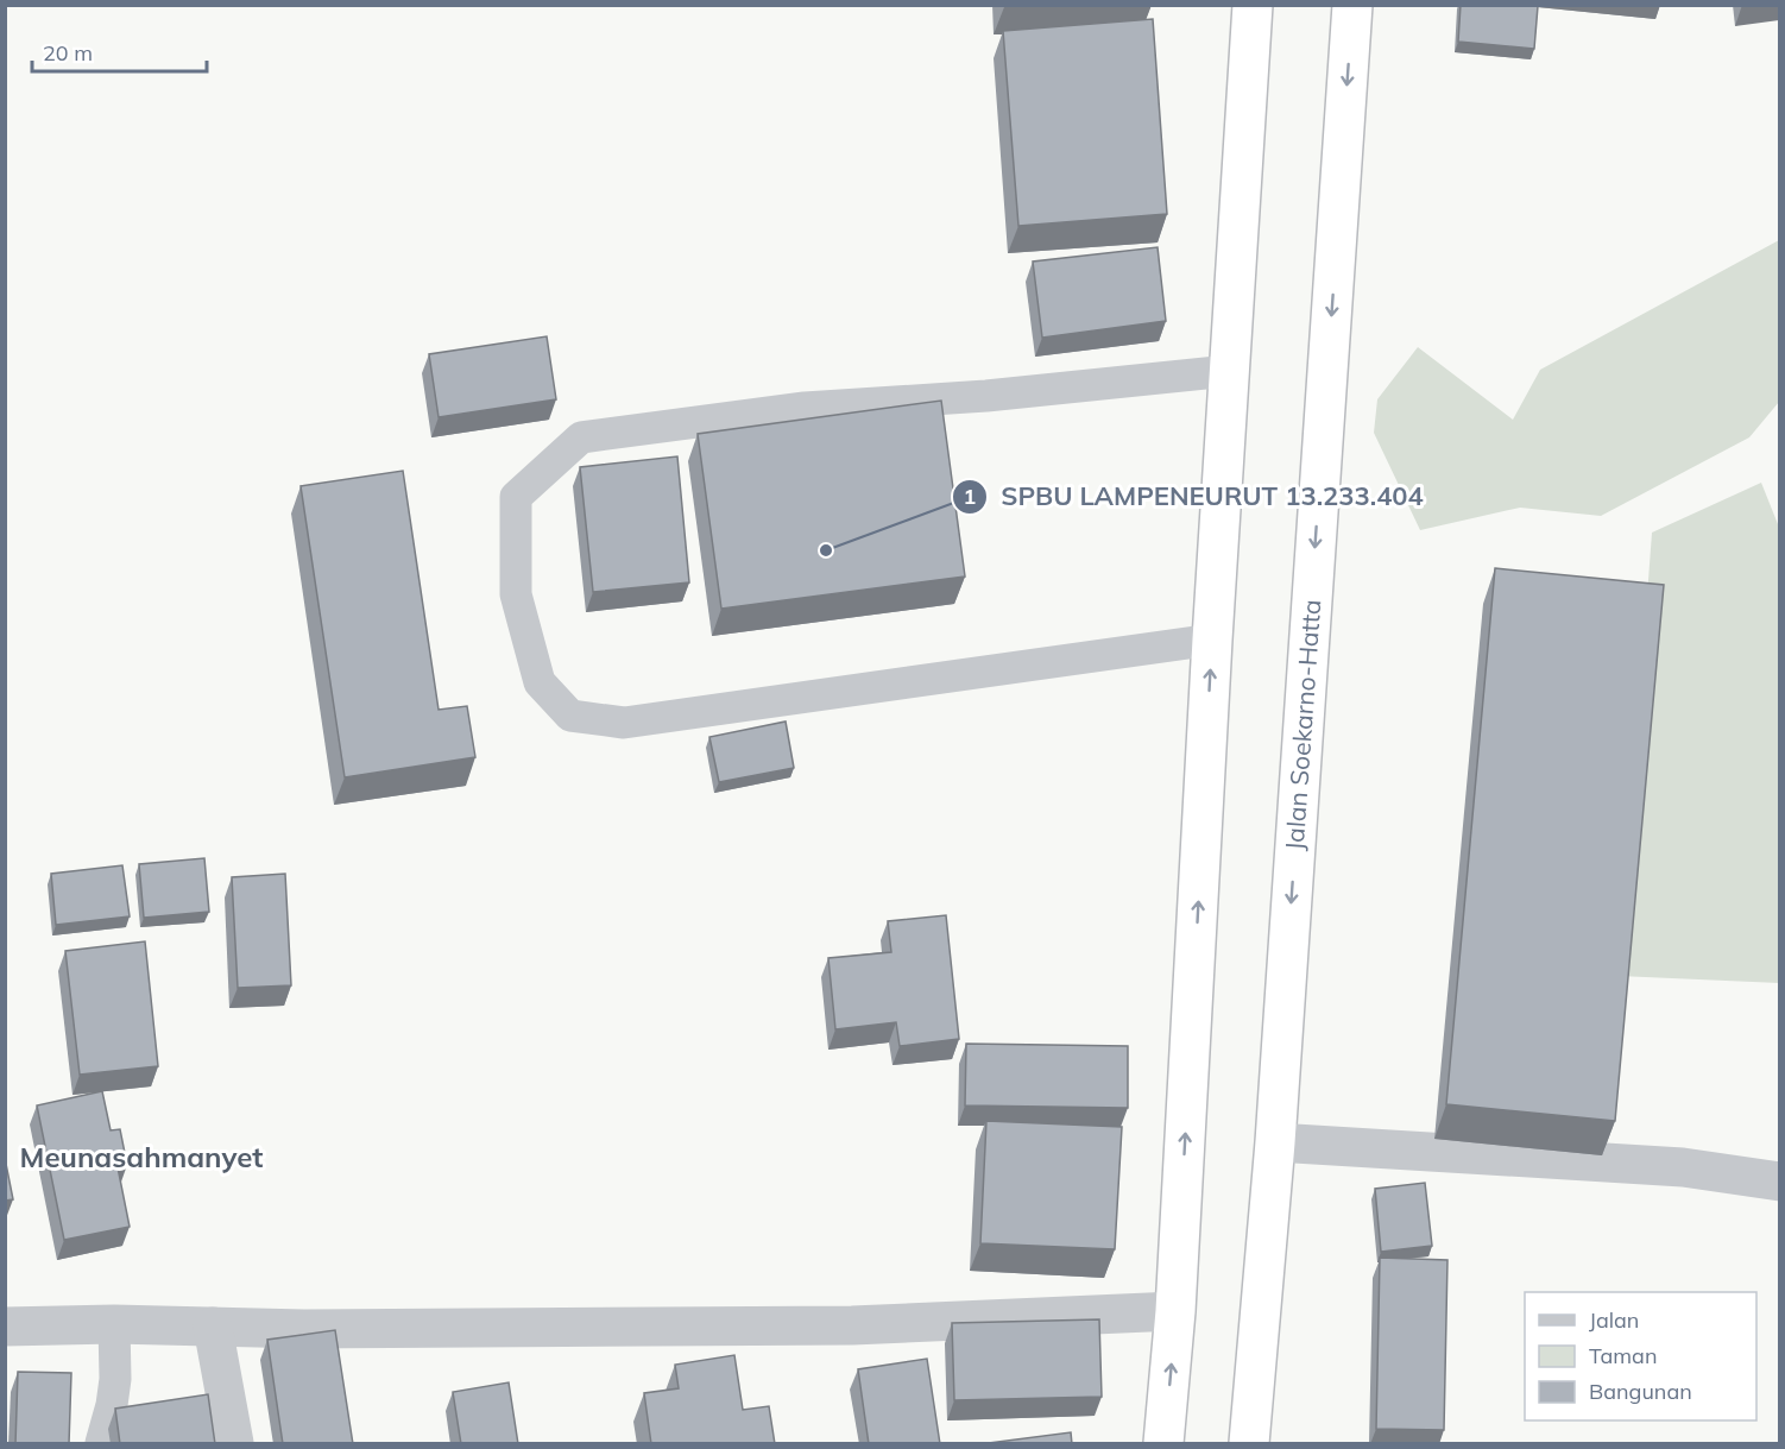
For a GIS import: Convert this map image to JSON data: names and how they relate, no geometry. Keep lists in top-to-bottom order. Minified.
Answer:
{"streets":{"highway":["Jalan Soekarno-Hatta"]},"districts":["Meunasahmanyet"],"places":["SPBU LAMPENEURUT 13.233.404"],"legend":["Jalan","Taman","Bangunan"],"scale_bar":"20 m"}
